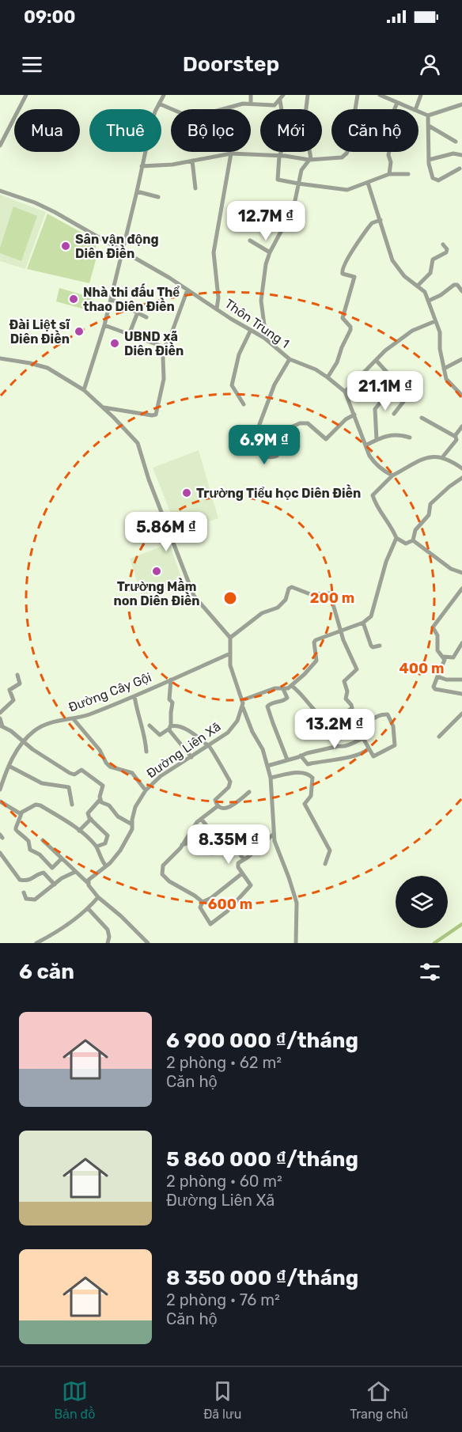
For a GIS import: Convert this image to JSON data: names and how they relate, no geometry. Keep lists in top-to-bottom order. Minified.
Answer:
{"streets":{"street":["Thôn Trung 1","Đường Cây Gội","Đường Liên Xã"]},"places":["Sân vận động Diên Điền","Nhà thi đấu Thể thao Diên Điền","Đài Liệt sĩ Diên Điền","UBND xã Diên Điền","Trường Tiểu học Diên Điền","Trường Mầm non Diên Điền"],"page":{"status":"09:00","header":"Doorstep","chip":["Mua","Thuê","Bộ lọc","Mới","Căn hộ"],"price":["12.7M ₫","21.1M ₫","6.9M ₫","5.86M ₫","13.2M ₫","8.35M ₫"],"heading":"6 căn","list":[{"name":"6 900 000 ₫/tháng","note":"2 phòng · 62 m² · Căn hộ"},{"name":"5 860 000 ₫/tháng","note":"2 phòng · 60 m² · Đường Liên Xã"},{"name":"8 350 000 ₫/tháng","note":"2 phòng · 76 m² · Căn hộ"}],"tabs":["Bản đồ","Đã lưu","Trang chủ"]},"rings":["200 m","400 m","600 m"]}
